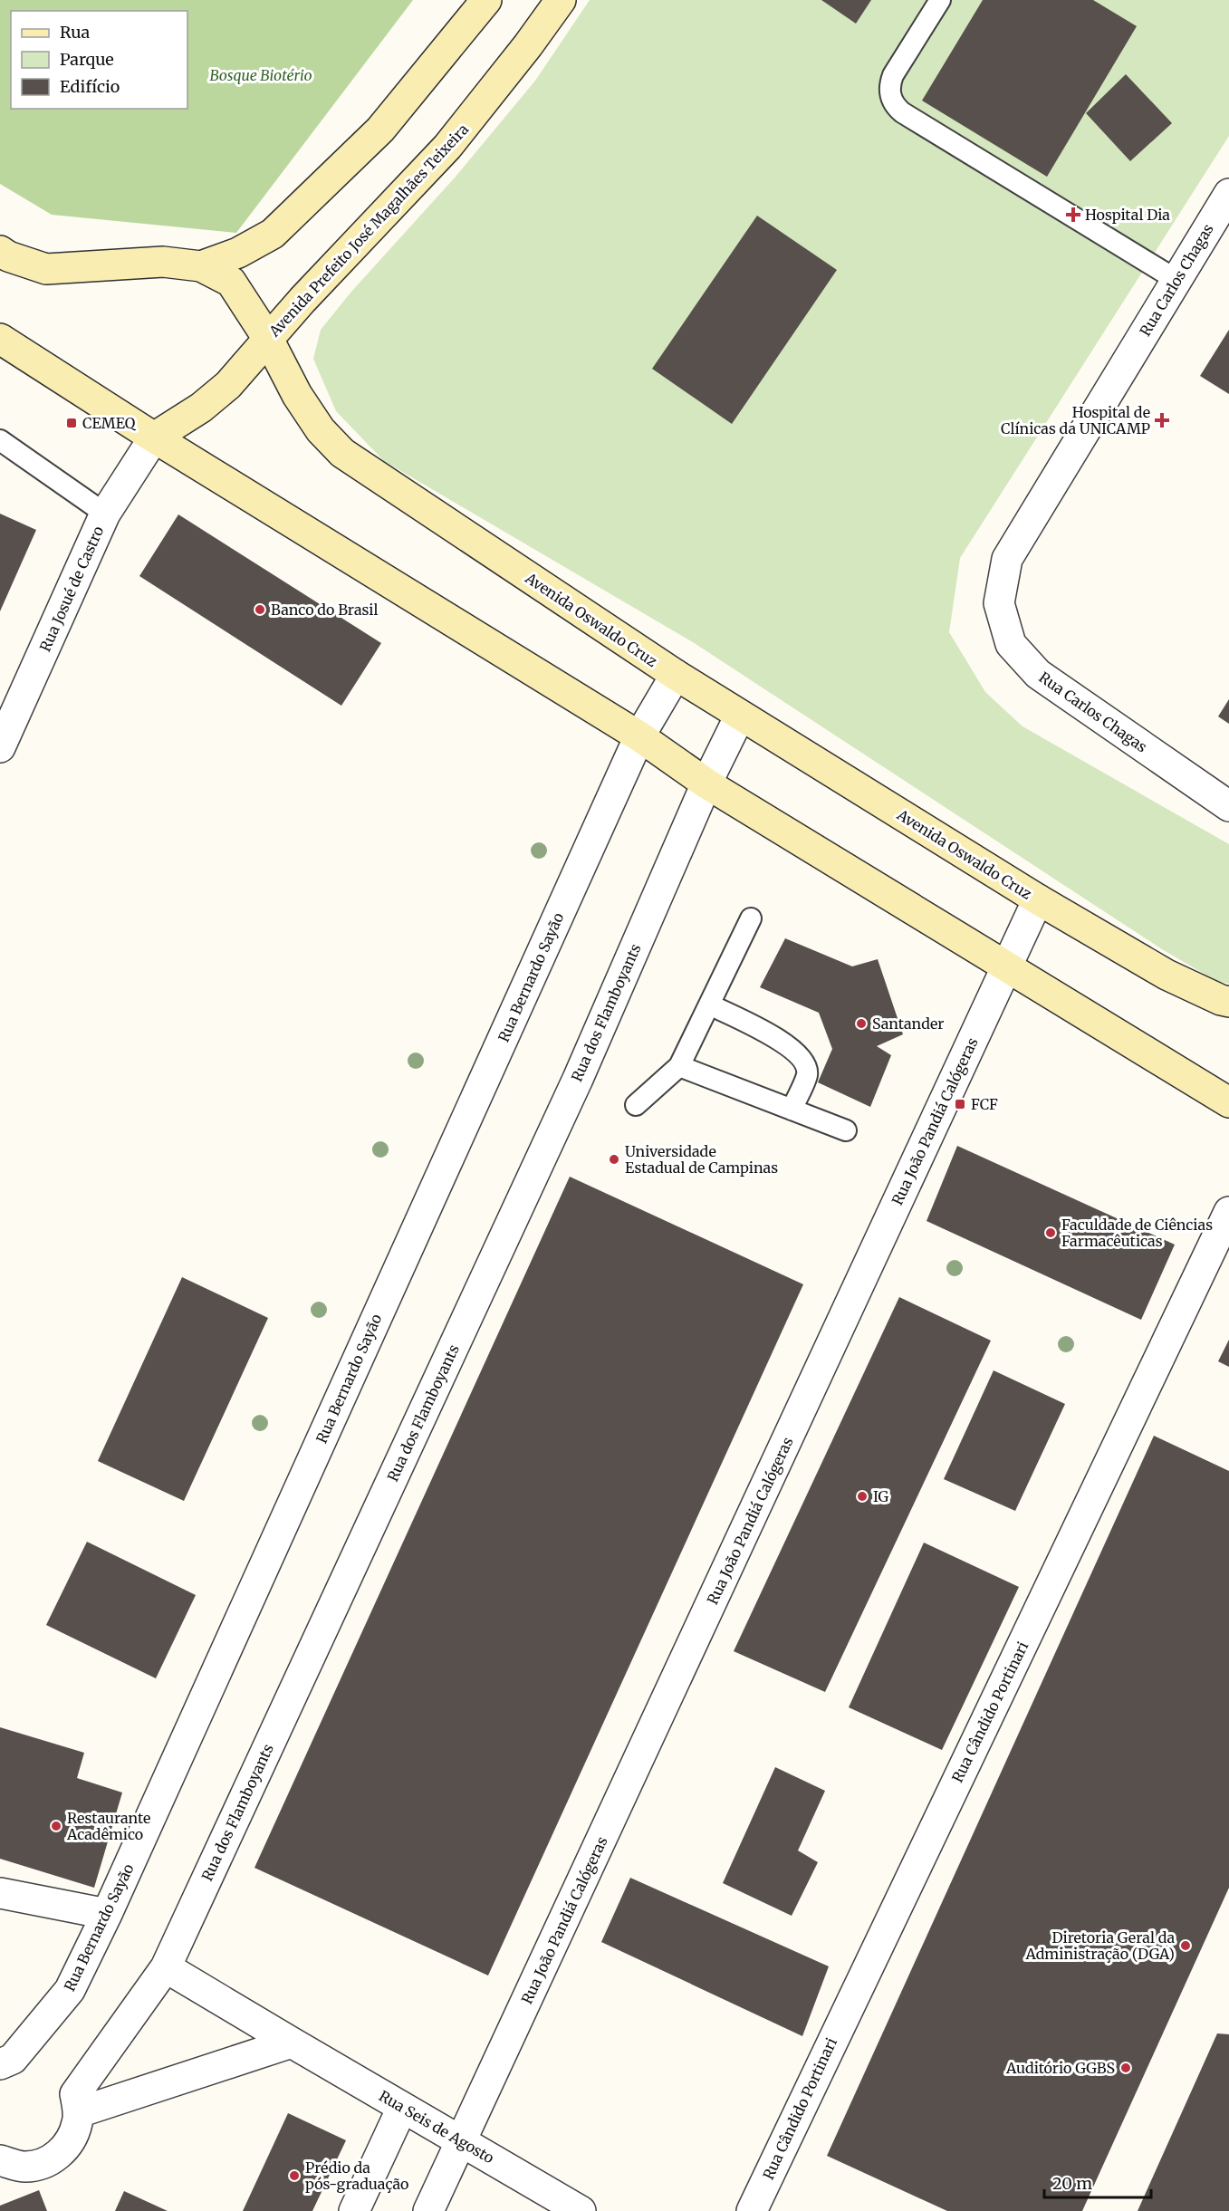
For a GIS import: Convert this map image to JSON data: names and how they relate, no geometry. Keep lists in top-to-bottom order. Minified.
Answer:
{"streets":{"street":["Avenida Prefeito José Magalhães Teixeira","Rua Carlos Chagas","Rua Josué de Castro","Avenida Oswaldo Cruz","Rua Bernardo Sayão","Rua dos Flamboyants","Rua João Pandiá Calógeras","Rua Cândido Portinari","Rua Seis de Agosto"]},"crossings":[["Avenida Prefeito José Magalhães Teixeira","Rua Josué de Castro"],["Avenida Prefeito José Magalhães Teixeira","Avenida Oswaldo Cruz"],["Avenida Oswaldo Cruz","Rua Bernardo Sayão"],["Avenida Oswaldo Cruz","Rua dos Flamboyants"],["Avenida Oswaldo Cruz","Rua João Pandiá Calógeras"],["Rua dos Flamboyants","Rua Seis de Agosto"],["Rua João Pandiá Calógeras","Rua Seis de Agosto"]],"parks":["Bosque Biotério"],"places":{"health":["Hospital Dia","Hospital de Clínicas da UNICAMP"],"transit":["CEMEQ","FCF"],"other":["Banco do Brasil","Santander","Universidade Estadual de Campinas","Faculdade de Ciências Farmacêuticas","IG","Restaurante Acadêmico","Diretoria Geral da Administração (DGA)","Auditório GGBS","Prédio da pós-graduação"]},"legend":["Rua","Parque","Edifício"],"scale_bar":"20 m"}
